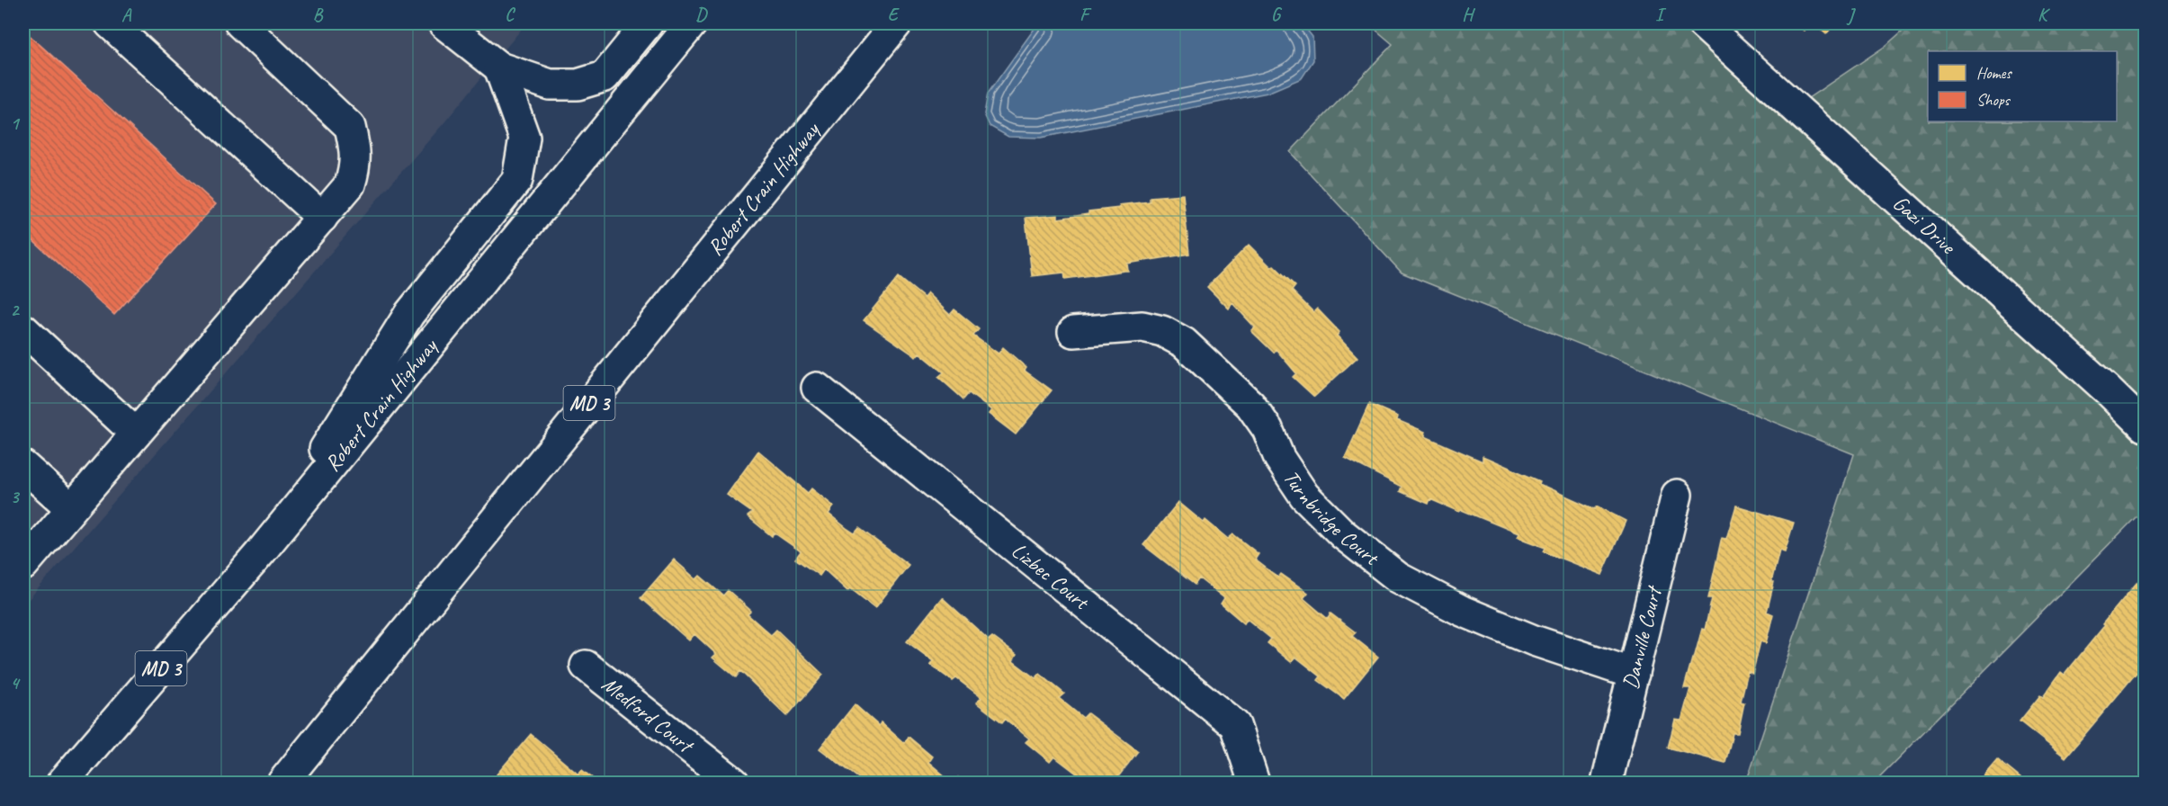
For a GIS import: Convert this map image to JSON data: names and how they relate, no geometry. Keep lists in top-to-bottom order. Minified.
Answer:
{"streets":{"main road":["Robert Crain Highway","Gazi Drive","MD 3","Turnbridge Court","Lizbec Court","Danville Court","Medford Court"]},"crossings":[["Turnbridge Court","Danville Court"]],"legend":["Homes","Shops"],"grid":{"columns":["A","B","C","D","E","F","G","H","I","J","K"],"rows":["1","2","3","4"]}}
